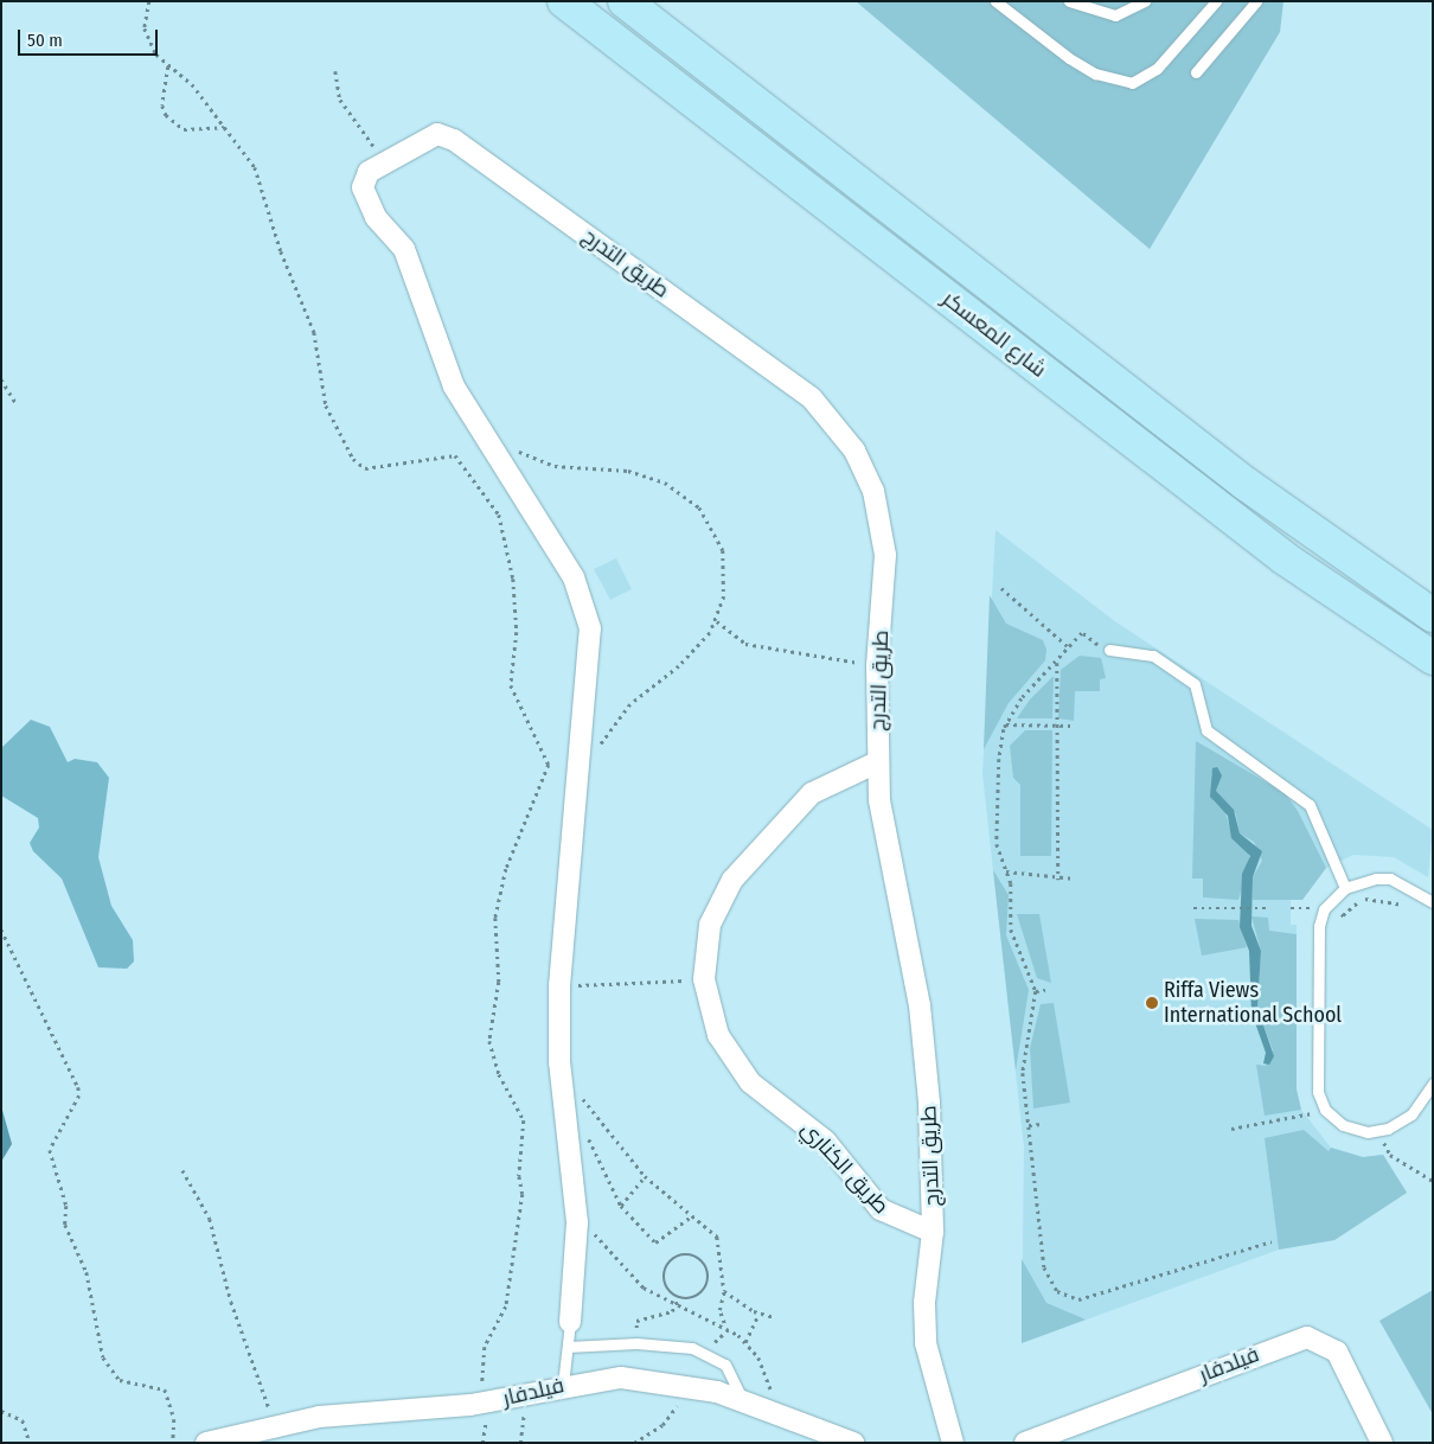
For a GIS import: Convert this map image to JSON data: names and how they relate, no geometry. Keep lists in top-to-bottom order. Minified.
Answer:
{"streets":{"main road":["شارع المعسكر"],"street":["طريق التدرج","طريق الكناري","فيلدفار"]},"crossings":[["طريق التدرج","طريق الكناري"]],"places":["Riffa Views International School"],"scale_bar":"50 m"}
